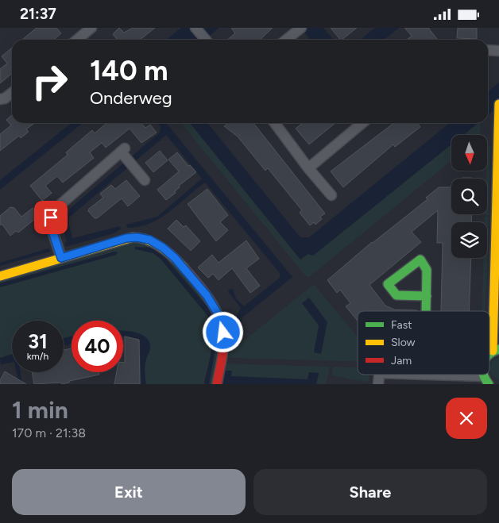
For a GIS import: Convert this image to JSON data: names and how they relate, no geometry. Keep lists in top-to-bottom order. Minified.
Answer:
{"legend":["Fast","Slow","Jam"],"north":"bottom","page":{"status":"21:37","turn":["140 m","Onderweg"],"speed":"31 km/h","limit":"40","heading":["1 min","170 m · 21:38"],"buttons":["Exit","Share"]}}
